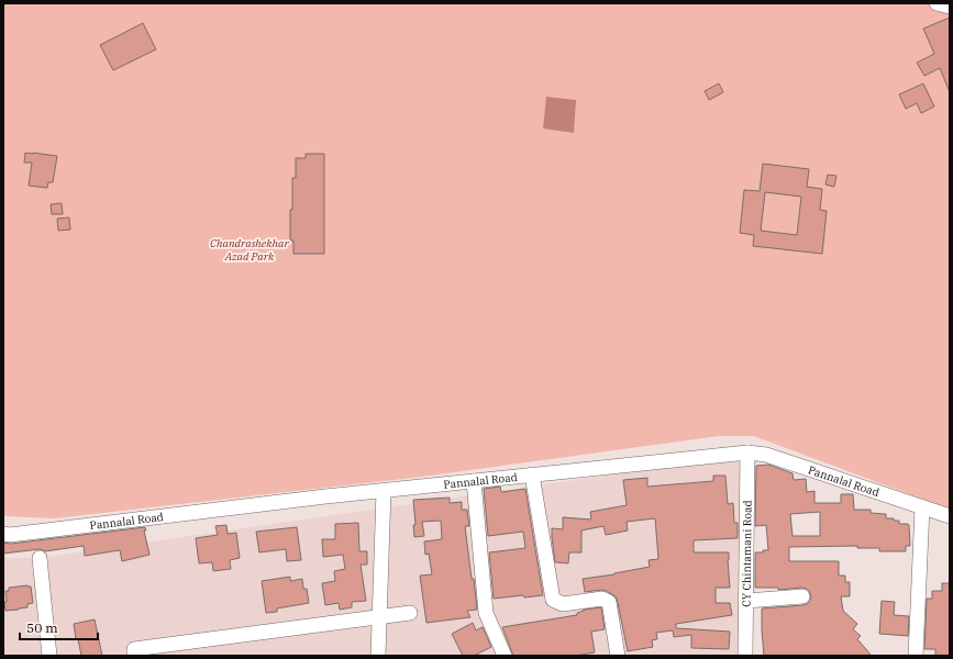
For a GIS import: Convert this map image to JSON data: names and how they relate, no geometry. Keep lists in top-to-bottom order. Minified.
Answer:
{"streets":{"street":["Pannalal Road","CY Chintamani Road"]},"crossings":[["Pannalal Road","CY Chintamani Road"]],"parks":["Chandrashekhar Azad Park"],"scale_bar":"50 m"}
